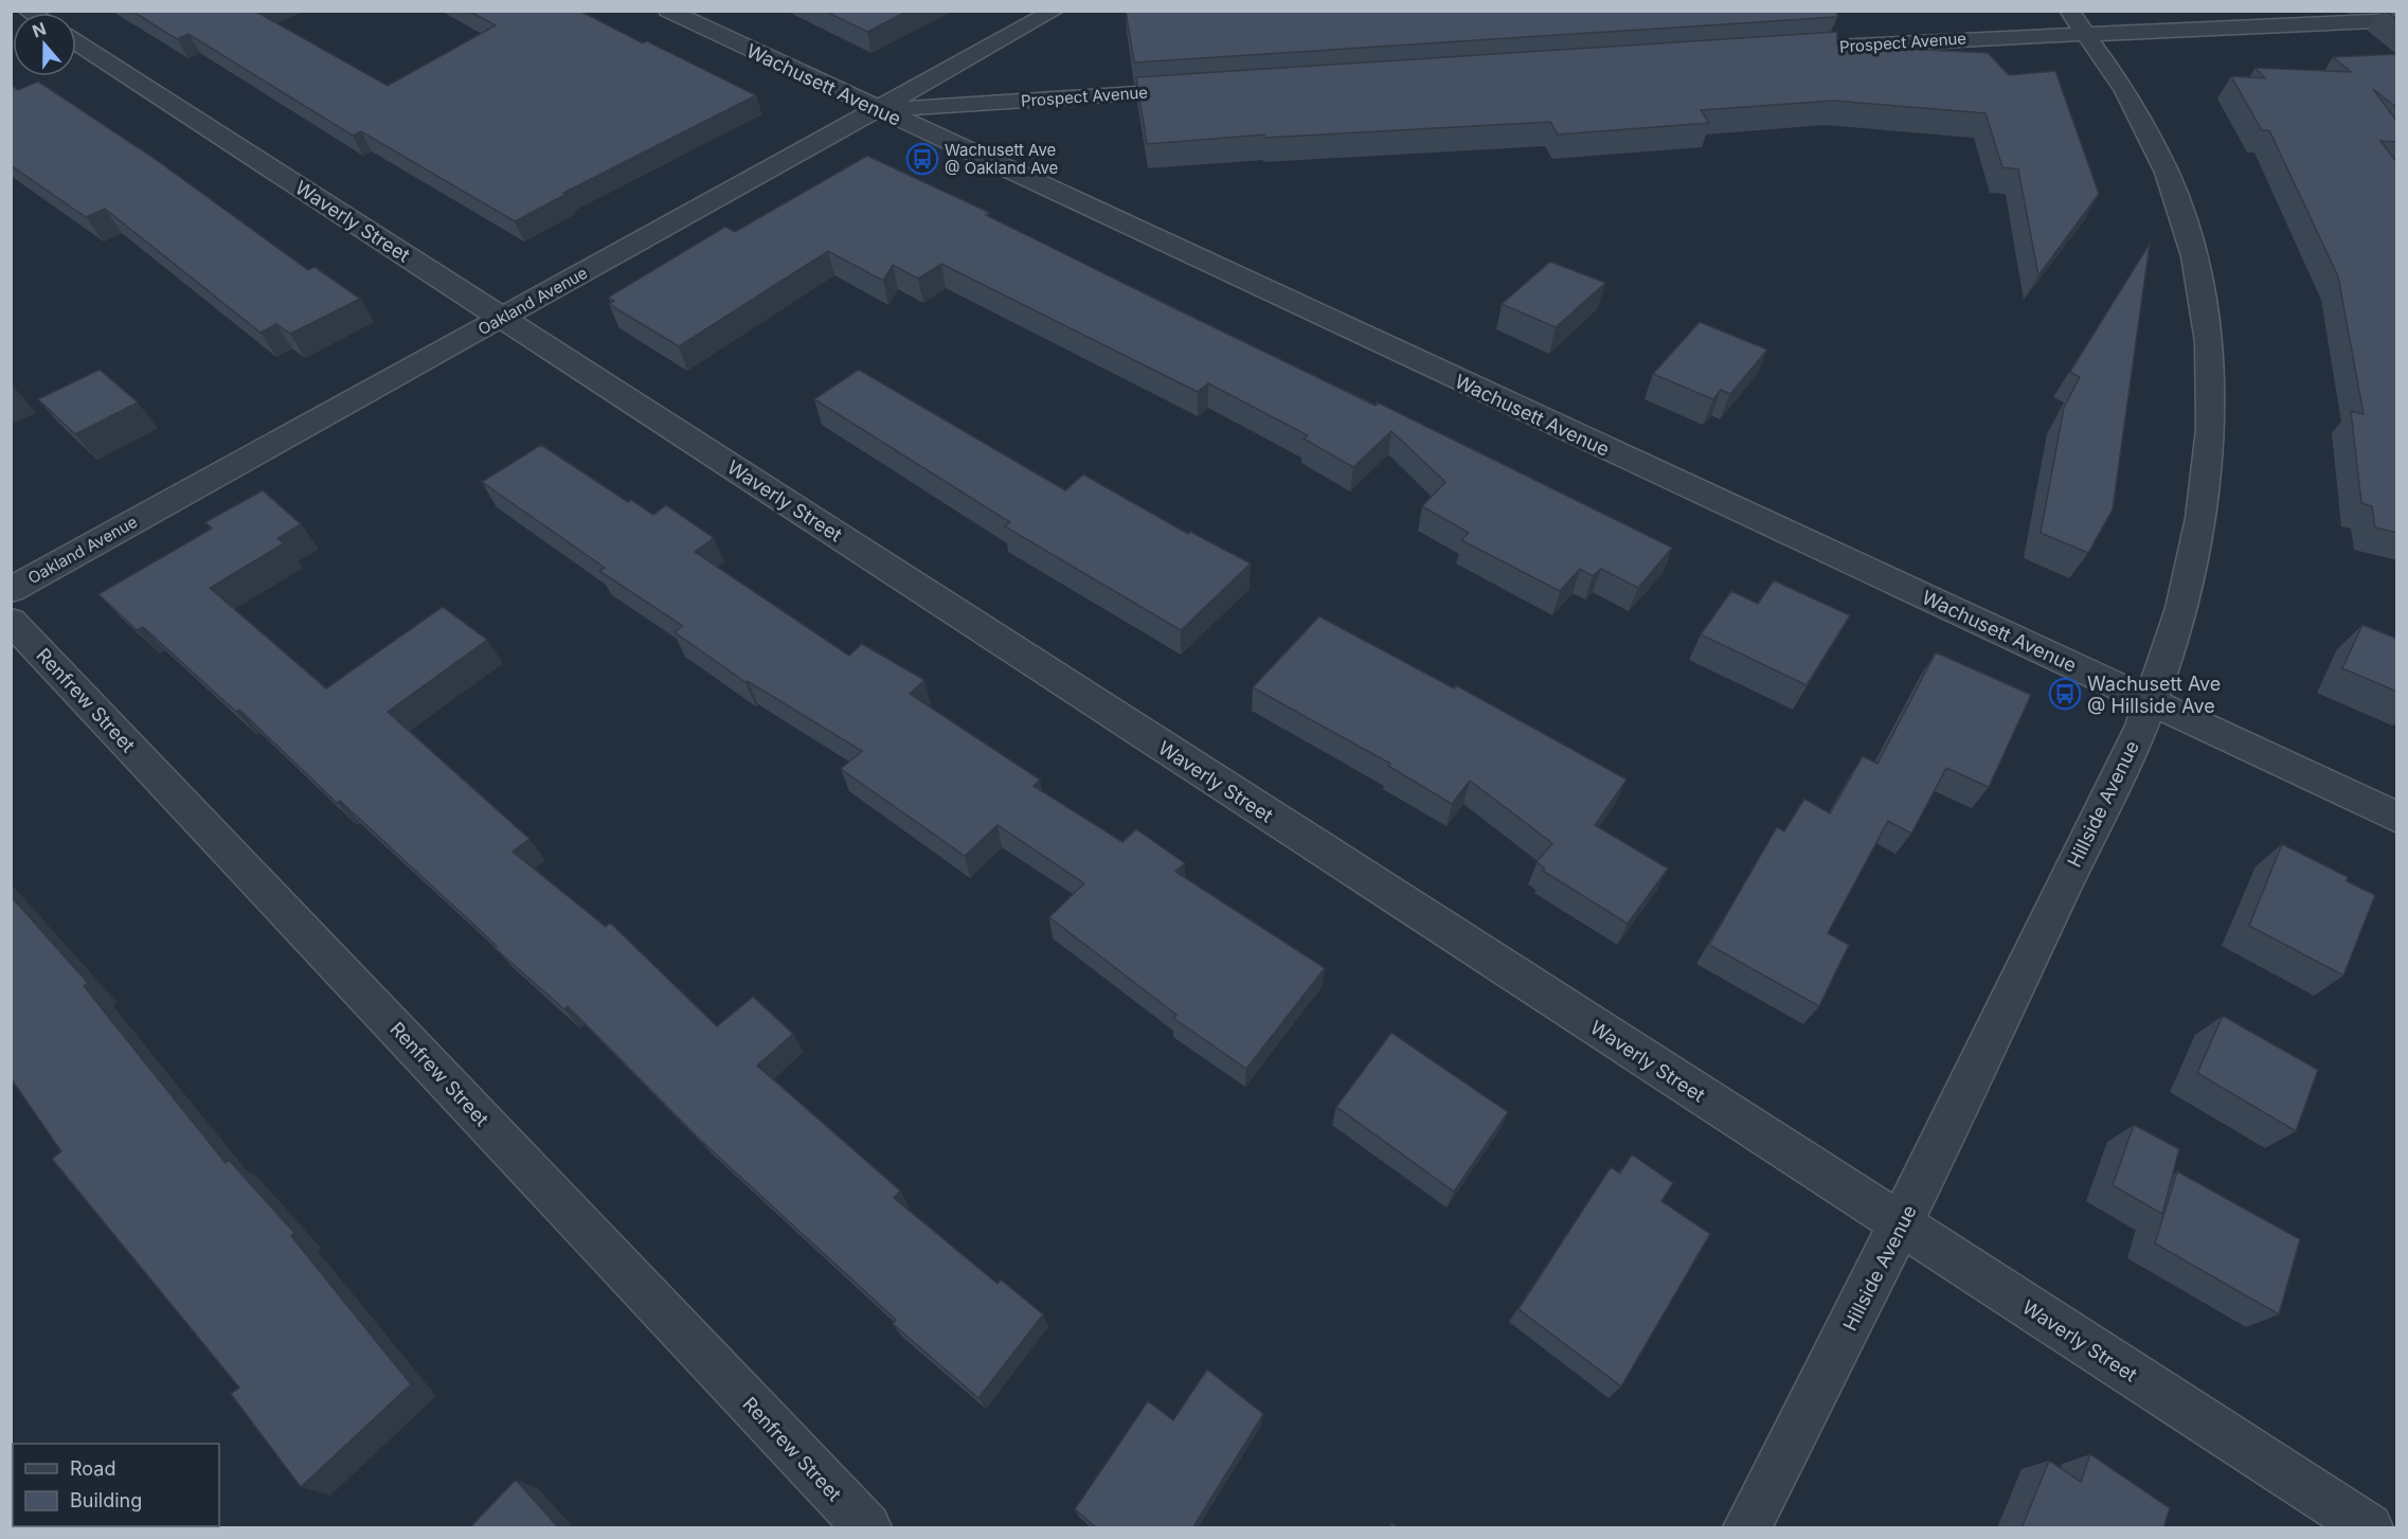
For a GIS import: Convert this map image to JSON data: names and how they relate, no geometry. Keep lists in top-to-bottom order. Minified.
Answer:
{"streets":{"street":["Prospect Avenue","Wachusett Avenue","Waverly Street","Oakland Avenue","Renfrew Street","Hillside Avenue"]},"crossings":[["Prospect Avenue","Wachusett Avenue"],["Prospect Avenue","Oakland Avenue"],["Prospect Avenue","Hillside Avenue"],["Wachusett Avenue","Oakland Avenue"],["Wachusett Avenue","Hillside Avenue"],["Waverly Street","Oakland Avenue"],["Waverly Street","Hillside Avenue"]],"places":{"bus stop":["Wachusett Ave @ Oakland Ave","Wachusett Ave @ Hillside Ave"]},"legend":["Road","Building"],"north":"top"}
